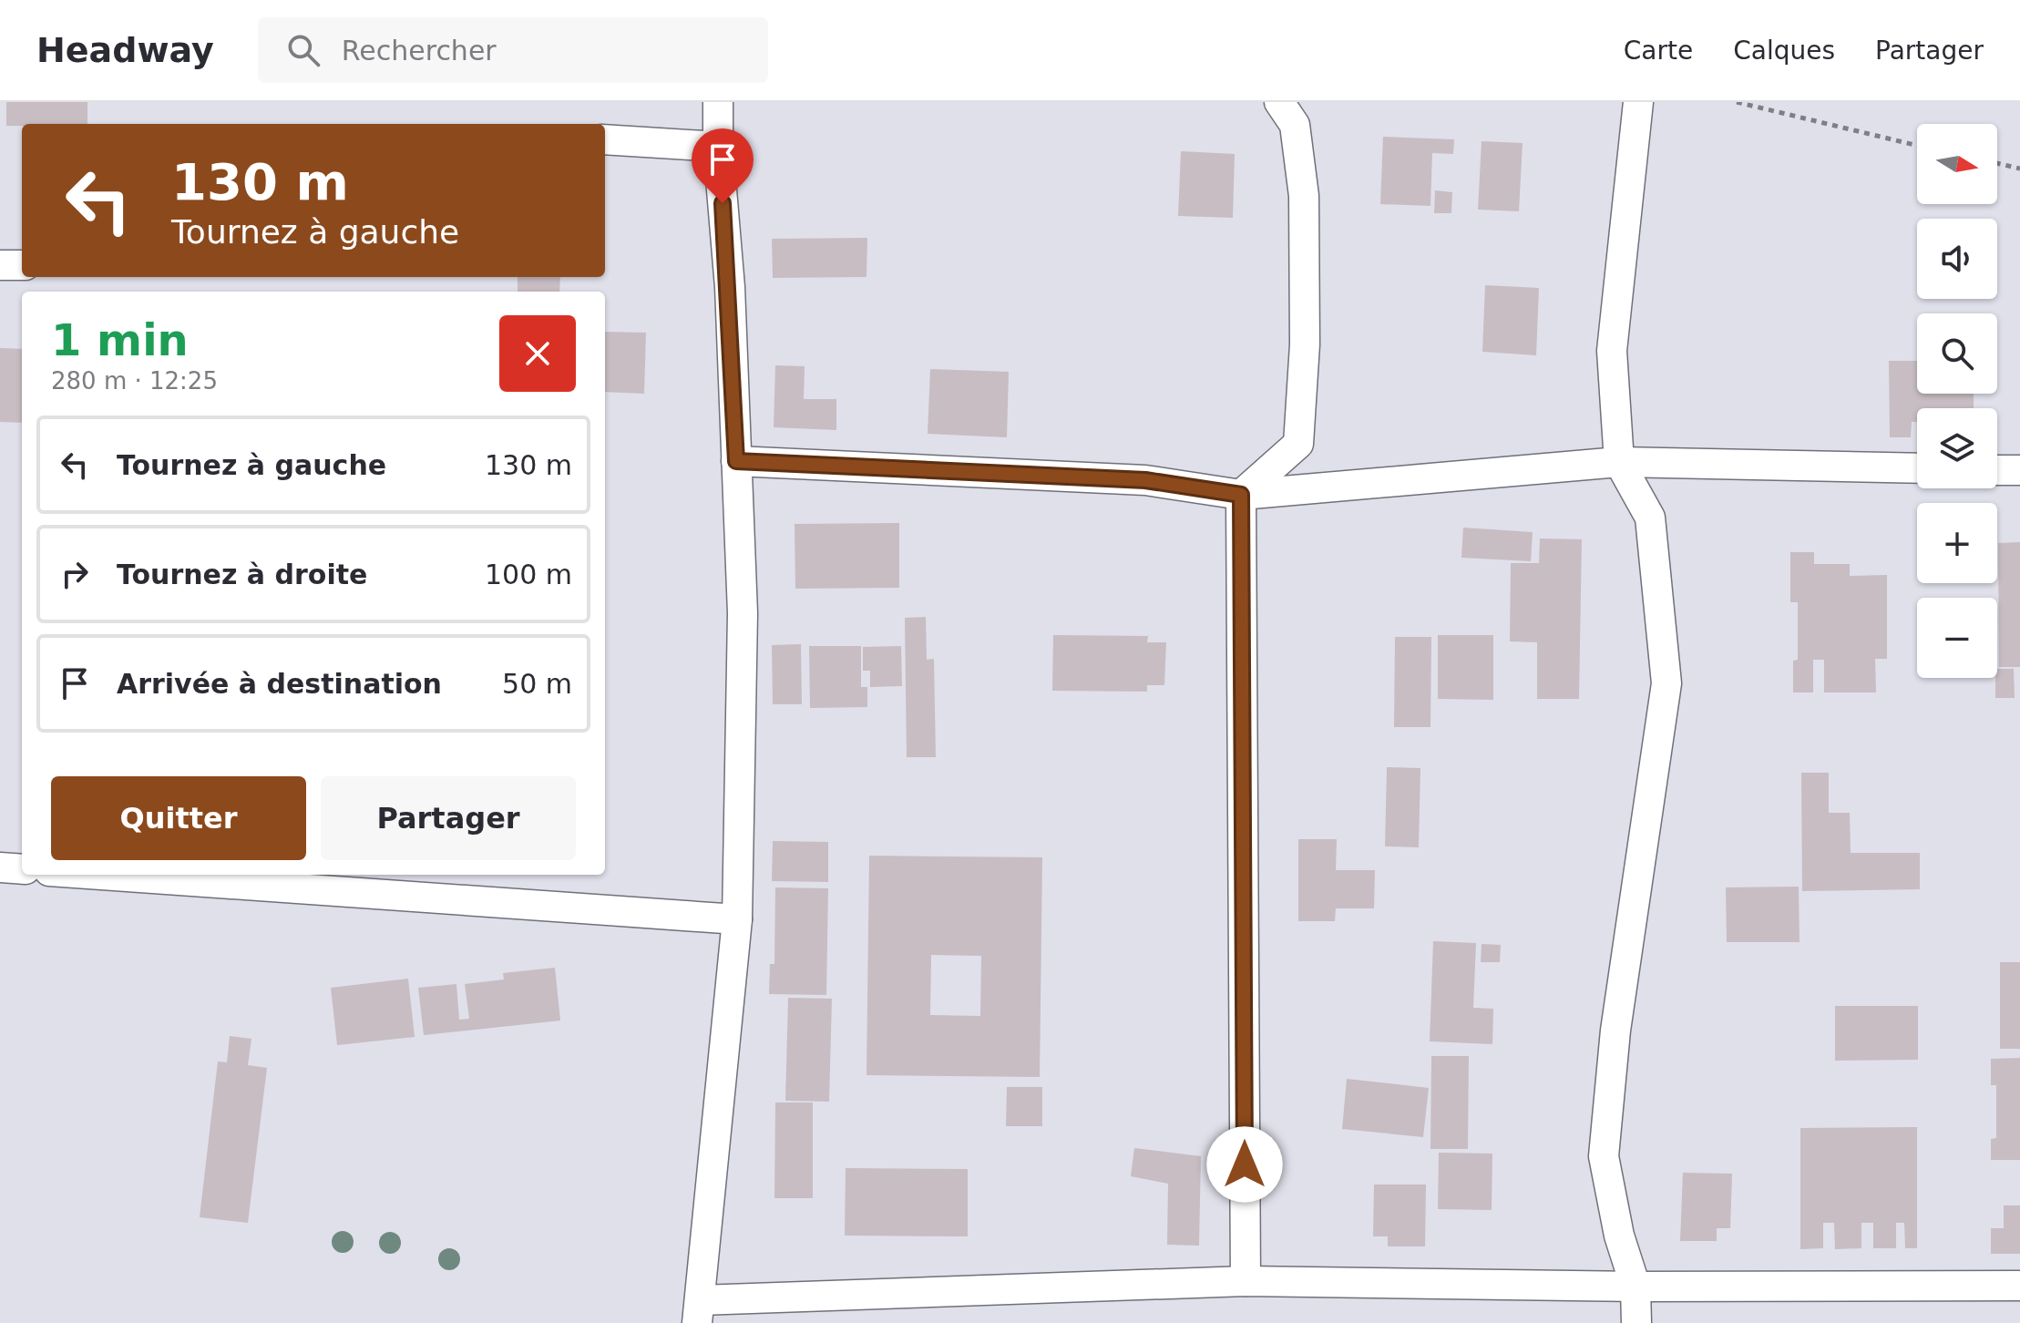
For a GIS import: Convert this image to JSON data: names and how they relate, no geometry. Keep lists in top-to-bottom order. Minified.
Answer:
{"north":"right","page":{"header":"Headway","search":"Rechercher","nav":["Carte","Calques","Partager"],"map_buttons":["+","−"],"turn":["130 m","Tournez à gauche"],"heading":["1 min","280 m · 12:25"],"list":[{"name":"Tournez à gauche","value":"130 m"},{"name":"Tournez à droite","value":"100 m"},{"name":"Arrivée à destination","value":"50 m"}],"buttons":["Quitter","Partager"]}}
